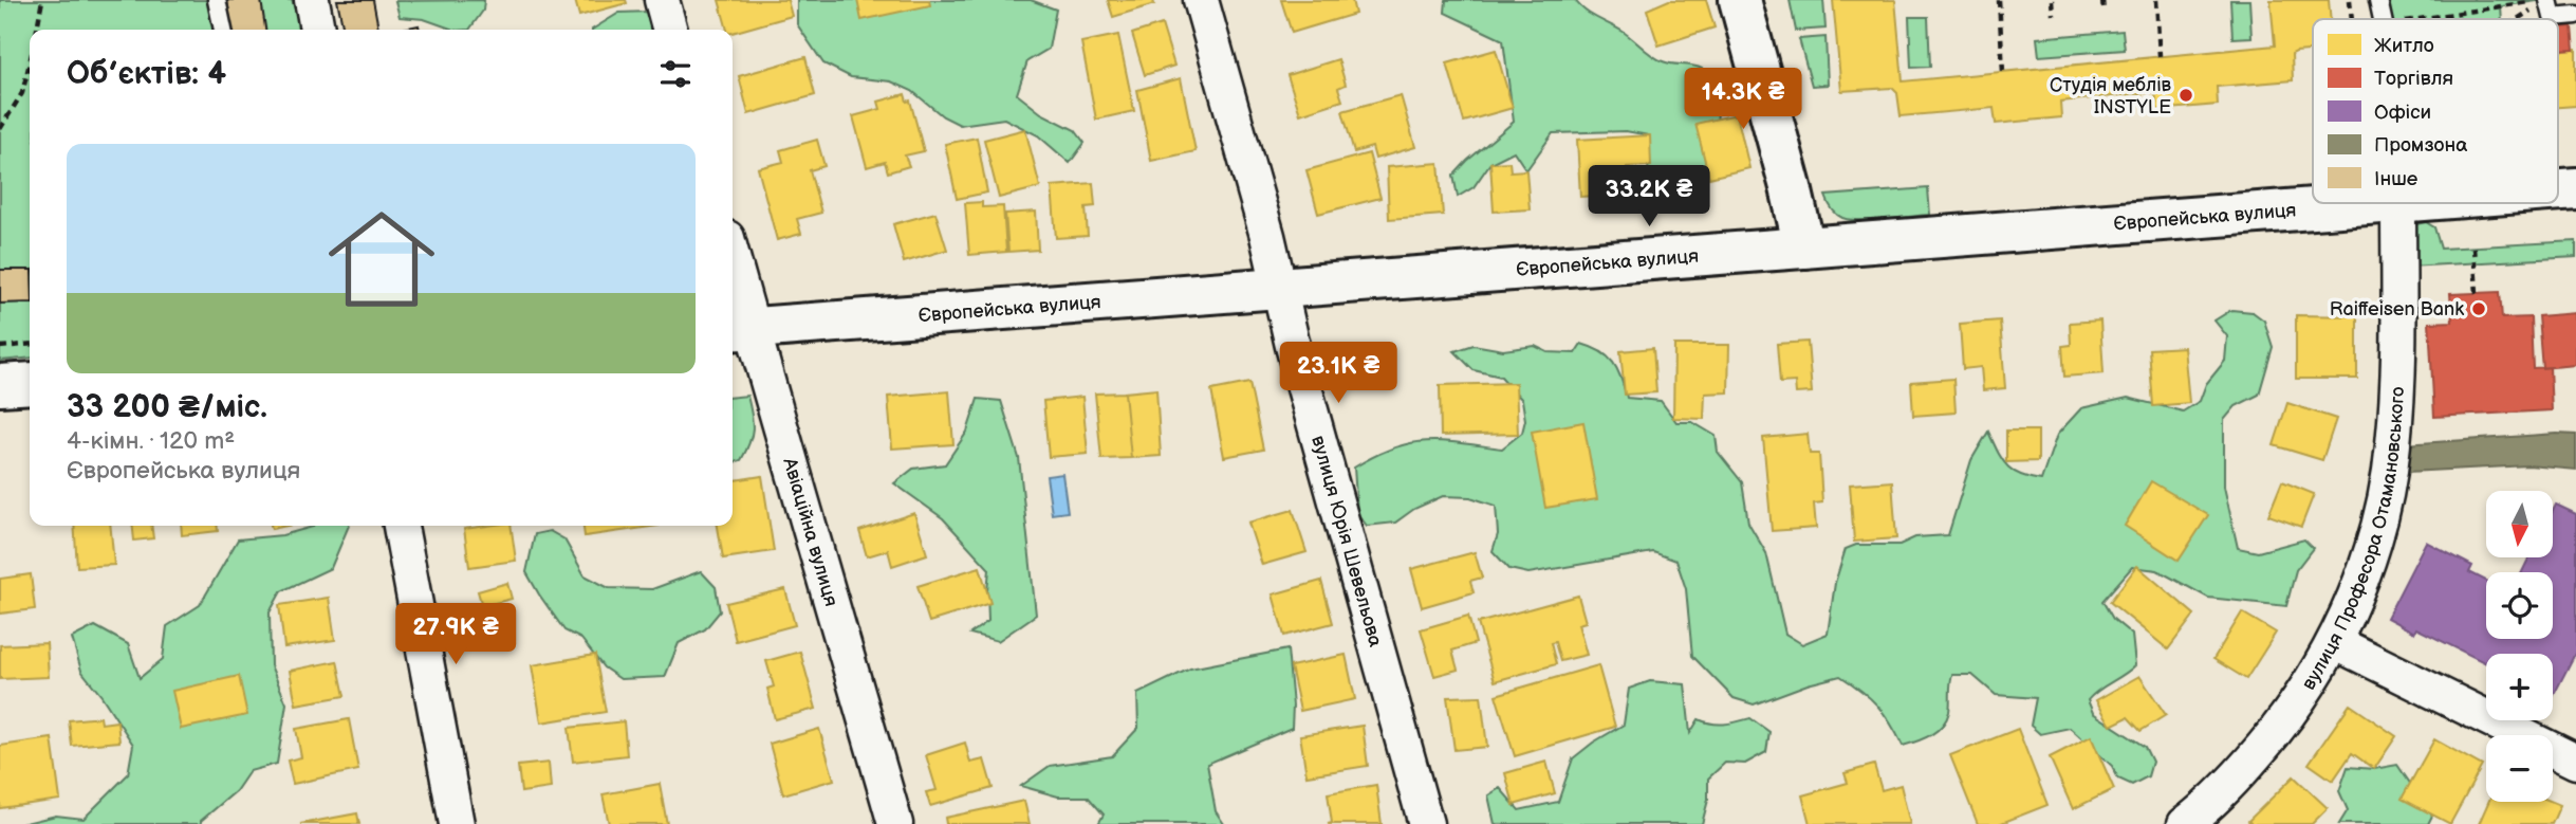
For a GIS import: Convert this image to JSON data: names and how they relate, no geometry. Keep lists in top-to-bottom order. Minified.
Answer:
{"streets":{"main road":["Європейська вулиця"],"street":["Авіаційна вулиця","вулиця Професора Отамановського","вулиця Юрія Шевельова"]},"crossings":[["Європейська вулиця","Авіаційна вулиця"],["Європейська вулиця","вулиця Юрія Шевельова"]],"places":["Студія меблів INSTYLE","Raiffeisen Bank"],"legend":["Житло","Торгівля","Офіси","Промзона","Інше"],"north":"bottom","page":{"heading":"Об’єктів: 4","price":["14.3K ₴","33.2K ₴","23.1K ₴","27.9K ₴"],"list":[{"name":"33 200 ₴/міс.","note":"4-кімн. · 120 m² · Європейська вулиця"}],"map_buttons":["+","−"]}}
